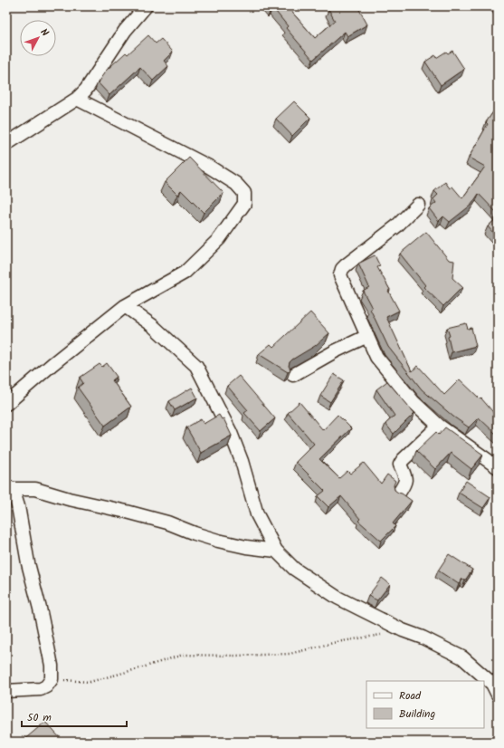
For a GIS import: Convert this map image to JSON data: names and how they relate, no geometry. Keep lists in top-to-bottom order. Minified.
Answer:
{"legend":["Road","Building"],"scale_bar":"50 m","north":"top right"}
